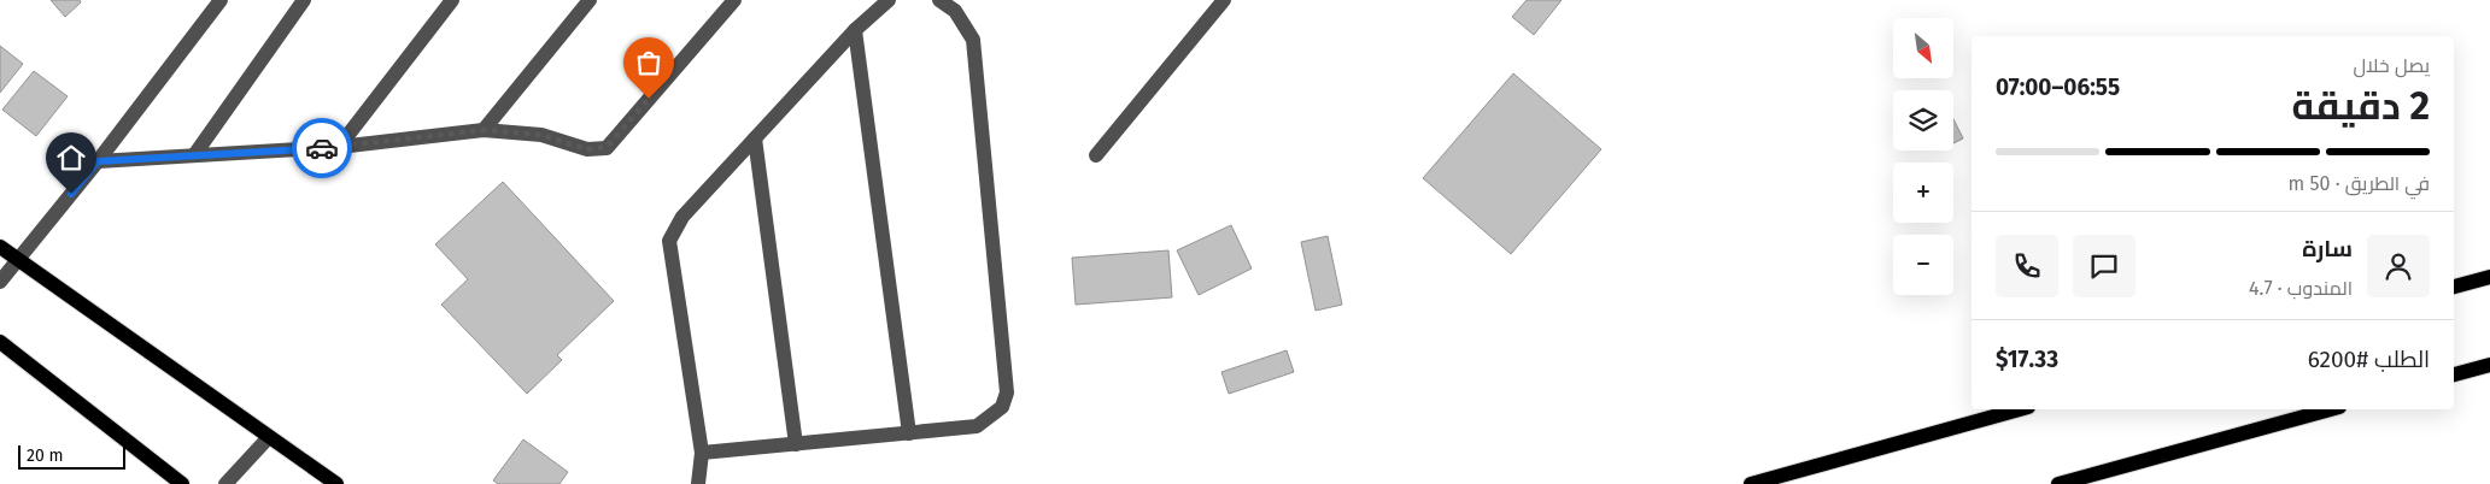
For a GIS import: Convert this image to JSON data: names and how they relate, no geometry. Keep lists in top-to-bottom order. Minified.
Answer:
{"scale_bar":"20 m","north":"bottom right","page":{"map_buttons":["+","−"],"heading":["2 دقيقة","يصل خلال","06:55–07:00"],"panel":["سارة","المندوب · 4.7","الطلب #6200","$17.33"],"bar":"في الطريق · 50 m","scale":"20 m"}}
